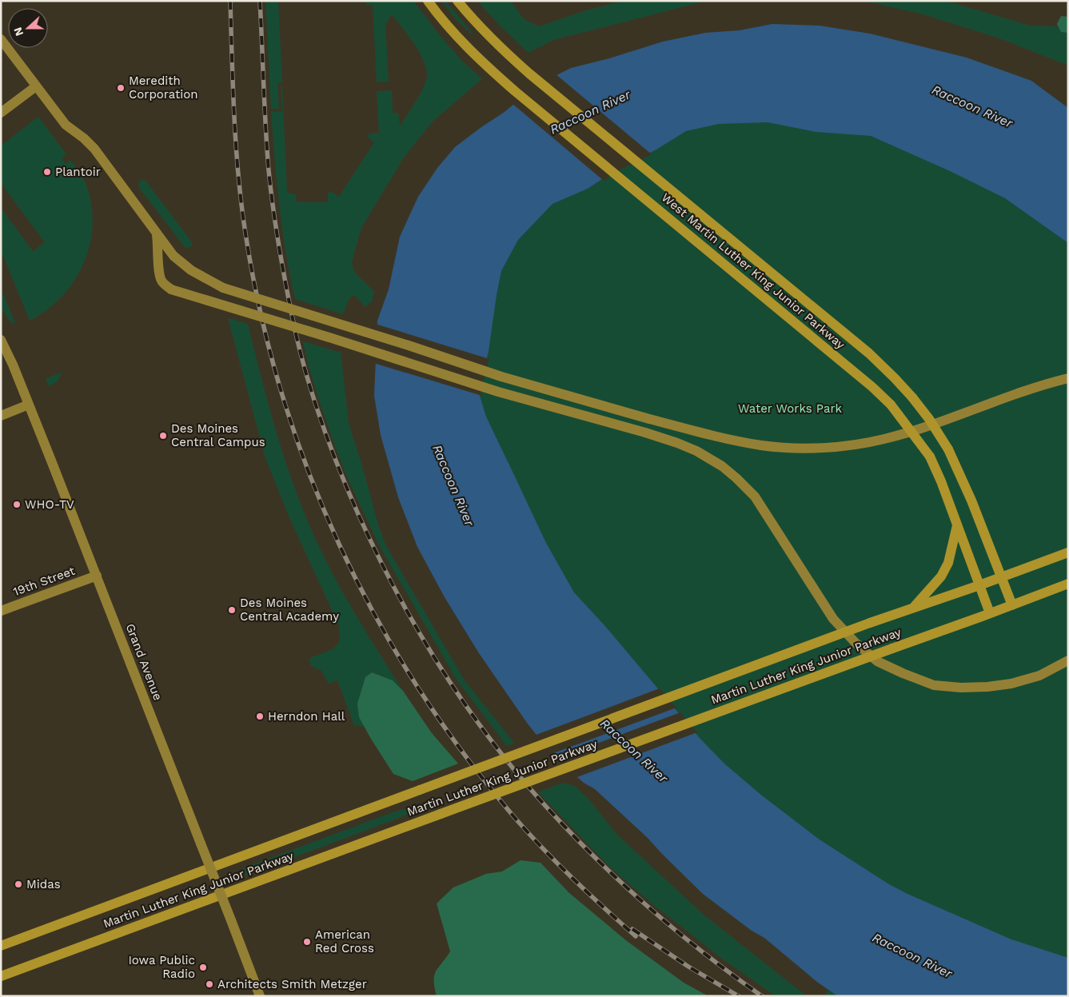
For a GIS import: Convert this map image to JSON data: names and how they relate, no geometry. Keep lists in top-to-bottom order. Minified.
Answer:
{"streets":{"main road":["West Martin Luther King Junior Parkway","19th Street","Grand Avenue","Martin Luther King Junior Parkway"]},"crossings":[["West Martin Luther King Junior Parkway","Martin Luther King Junior Parkway"],["19th Street","Grand Avenue"]],"water":["Raccoon River"],"parks":["Water Works Park"],"places":["Meredith Corporation","Plantoir","Des Moines Central Campus","WHO-TV","Des Moines Central Academy","Herndon Hall","Midas","American Red Cross","Iowa Public Radio","Architects Smith Metzger"],"north":"left"}
